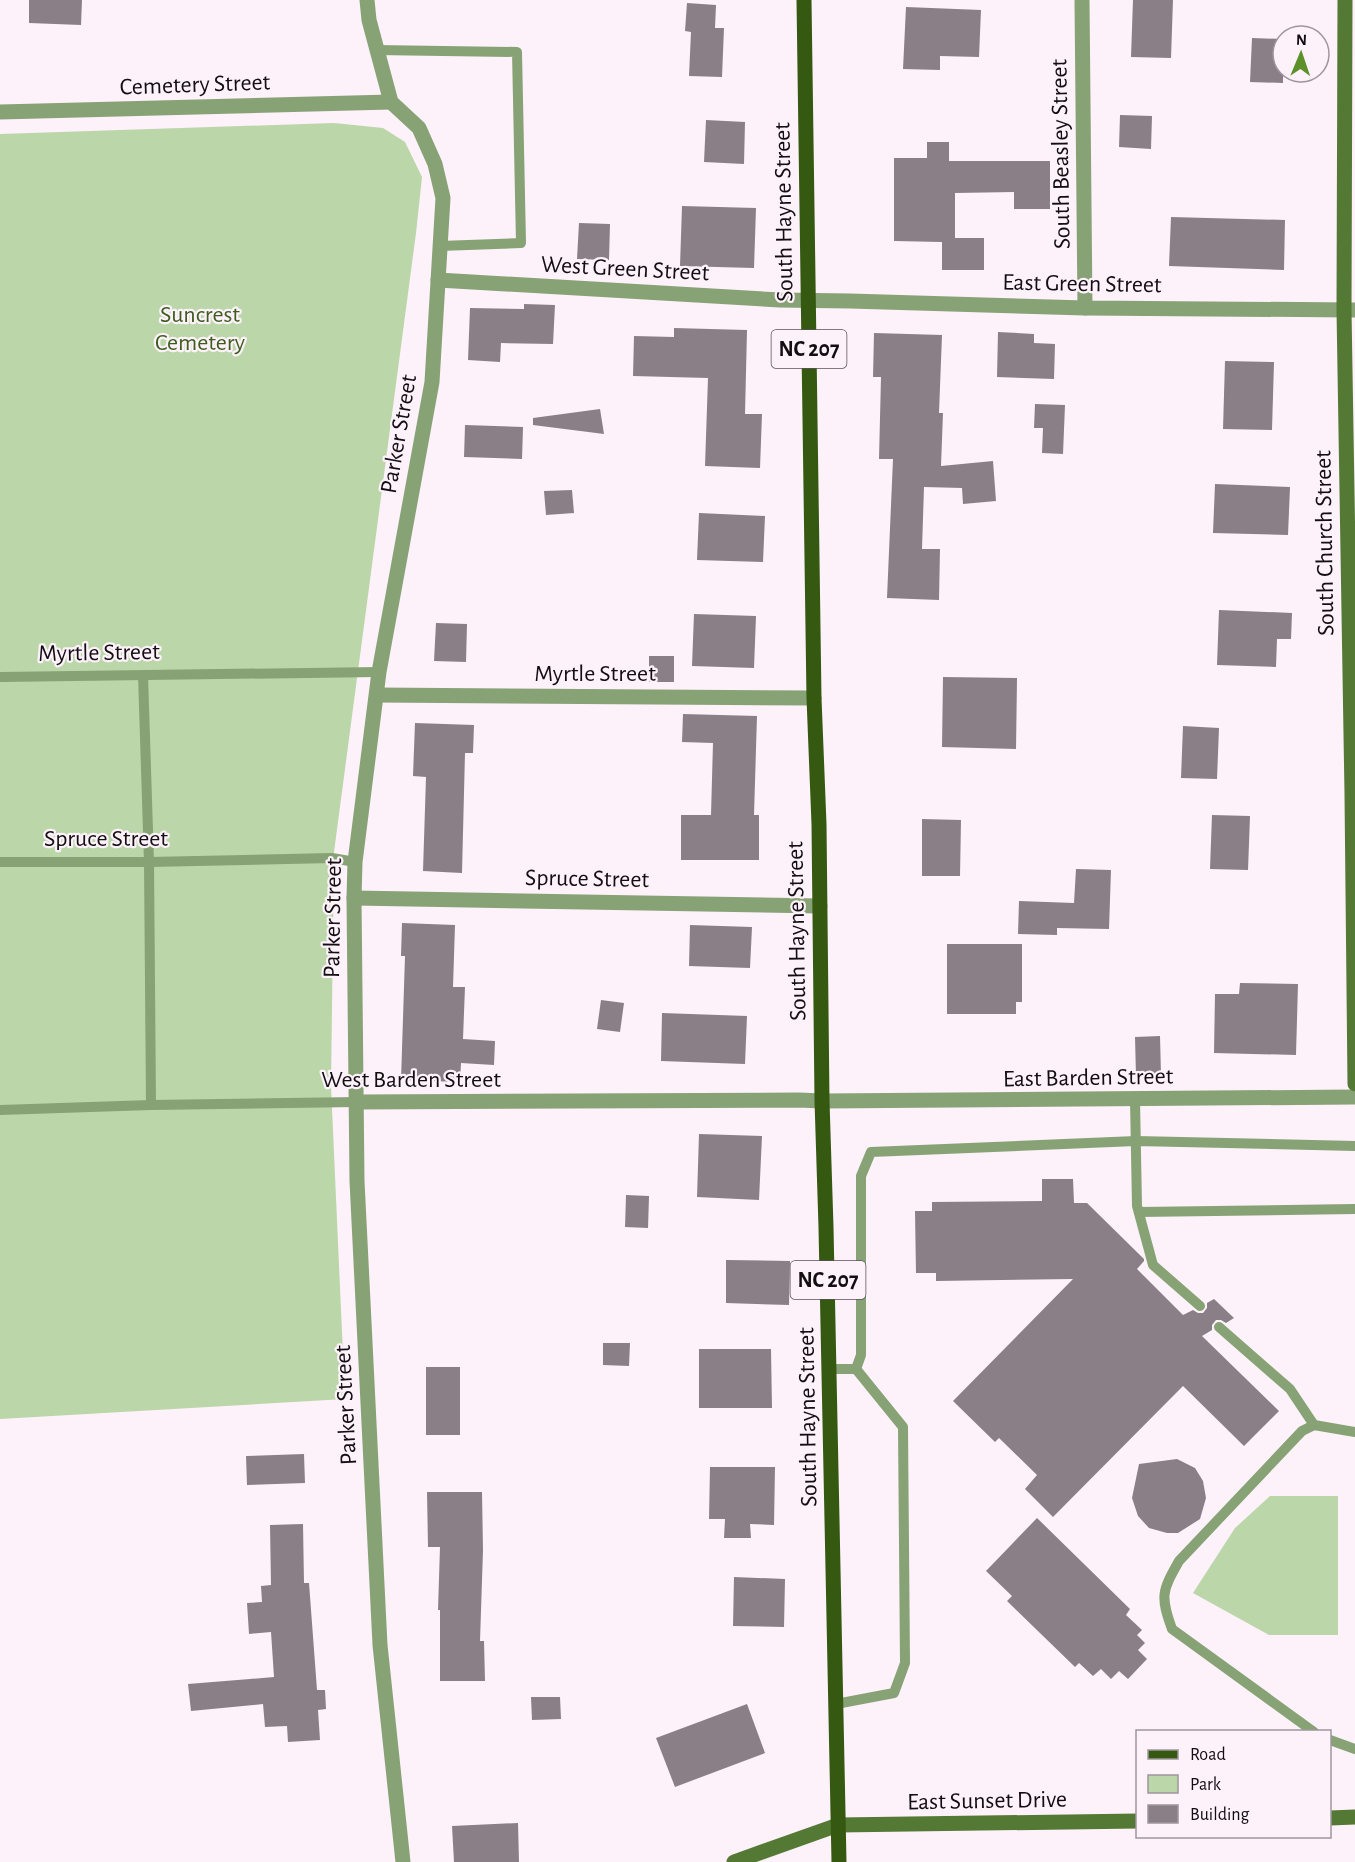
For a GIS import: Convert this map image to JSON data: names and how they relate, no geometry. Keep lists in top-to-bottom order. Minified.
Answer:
{"streets":{"main road":["South Hayne Street","NC 207"],"street":["Cemetery Street","South Beasley Street","West Green Street","East Green Street","Parker Street","South Church Street","Myrtle Street","Spruce Street","East Barden Street","West Barden Street","East Sunset Drive"]},"crossings":[["Cemetery Street","Parker Street"],["South Beasley Street","East Green Street"],["South Hayne Street","West Green Street"],["South Hayne Street","East Green Street"],["South Hayne Street","Myrtle Street"],["South Hayne Street","Spruce Street"],["South Hayne Street","East Barden Street"],["South Hayne Street","West Barden Street"],["South Hayne Street","East Sunset Drive"],["West Green Street","East Green Street"],["West Green Street","Parker Street"],["East Green Street","South Church Street"],["Parker Street","Myrtle Street"],["Parker Street","Spruce Street"],["Parker Street","West Barden Street"],["East Barden Street","West Barden Street"]],"parks":["Suncrest Cemetery"],"legend":["Road","Park","Building"],"north":"top"}
